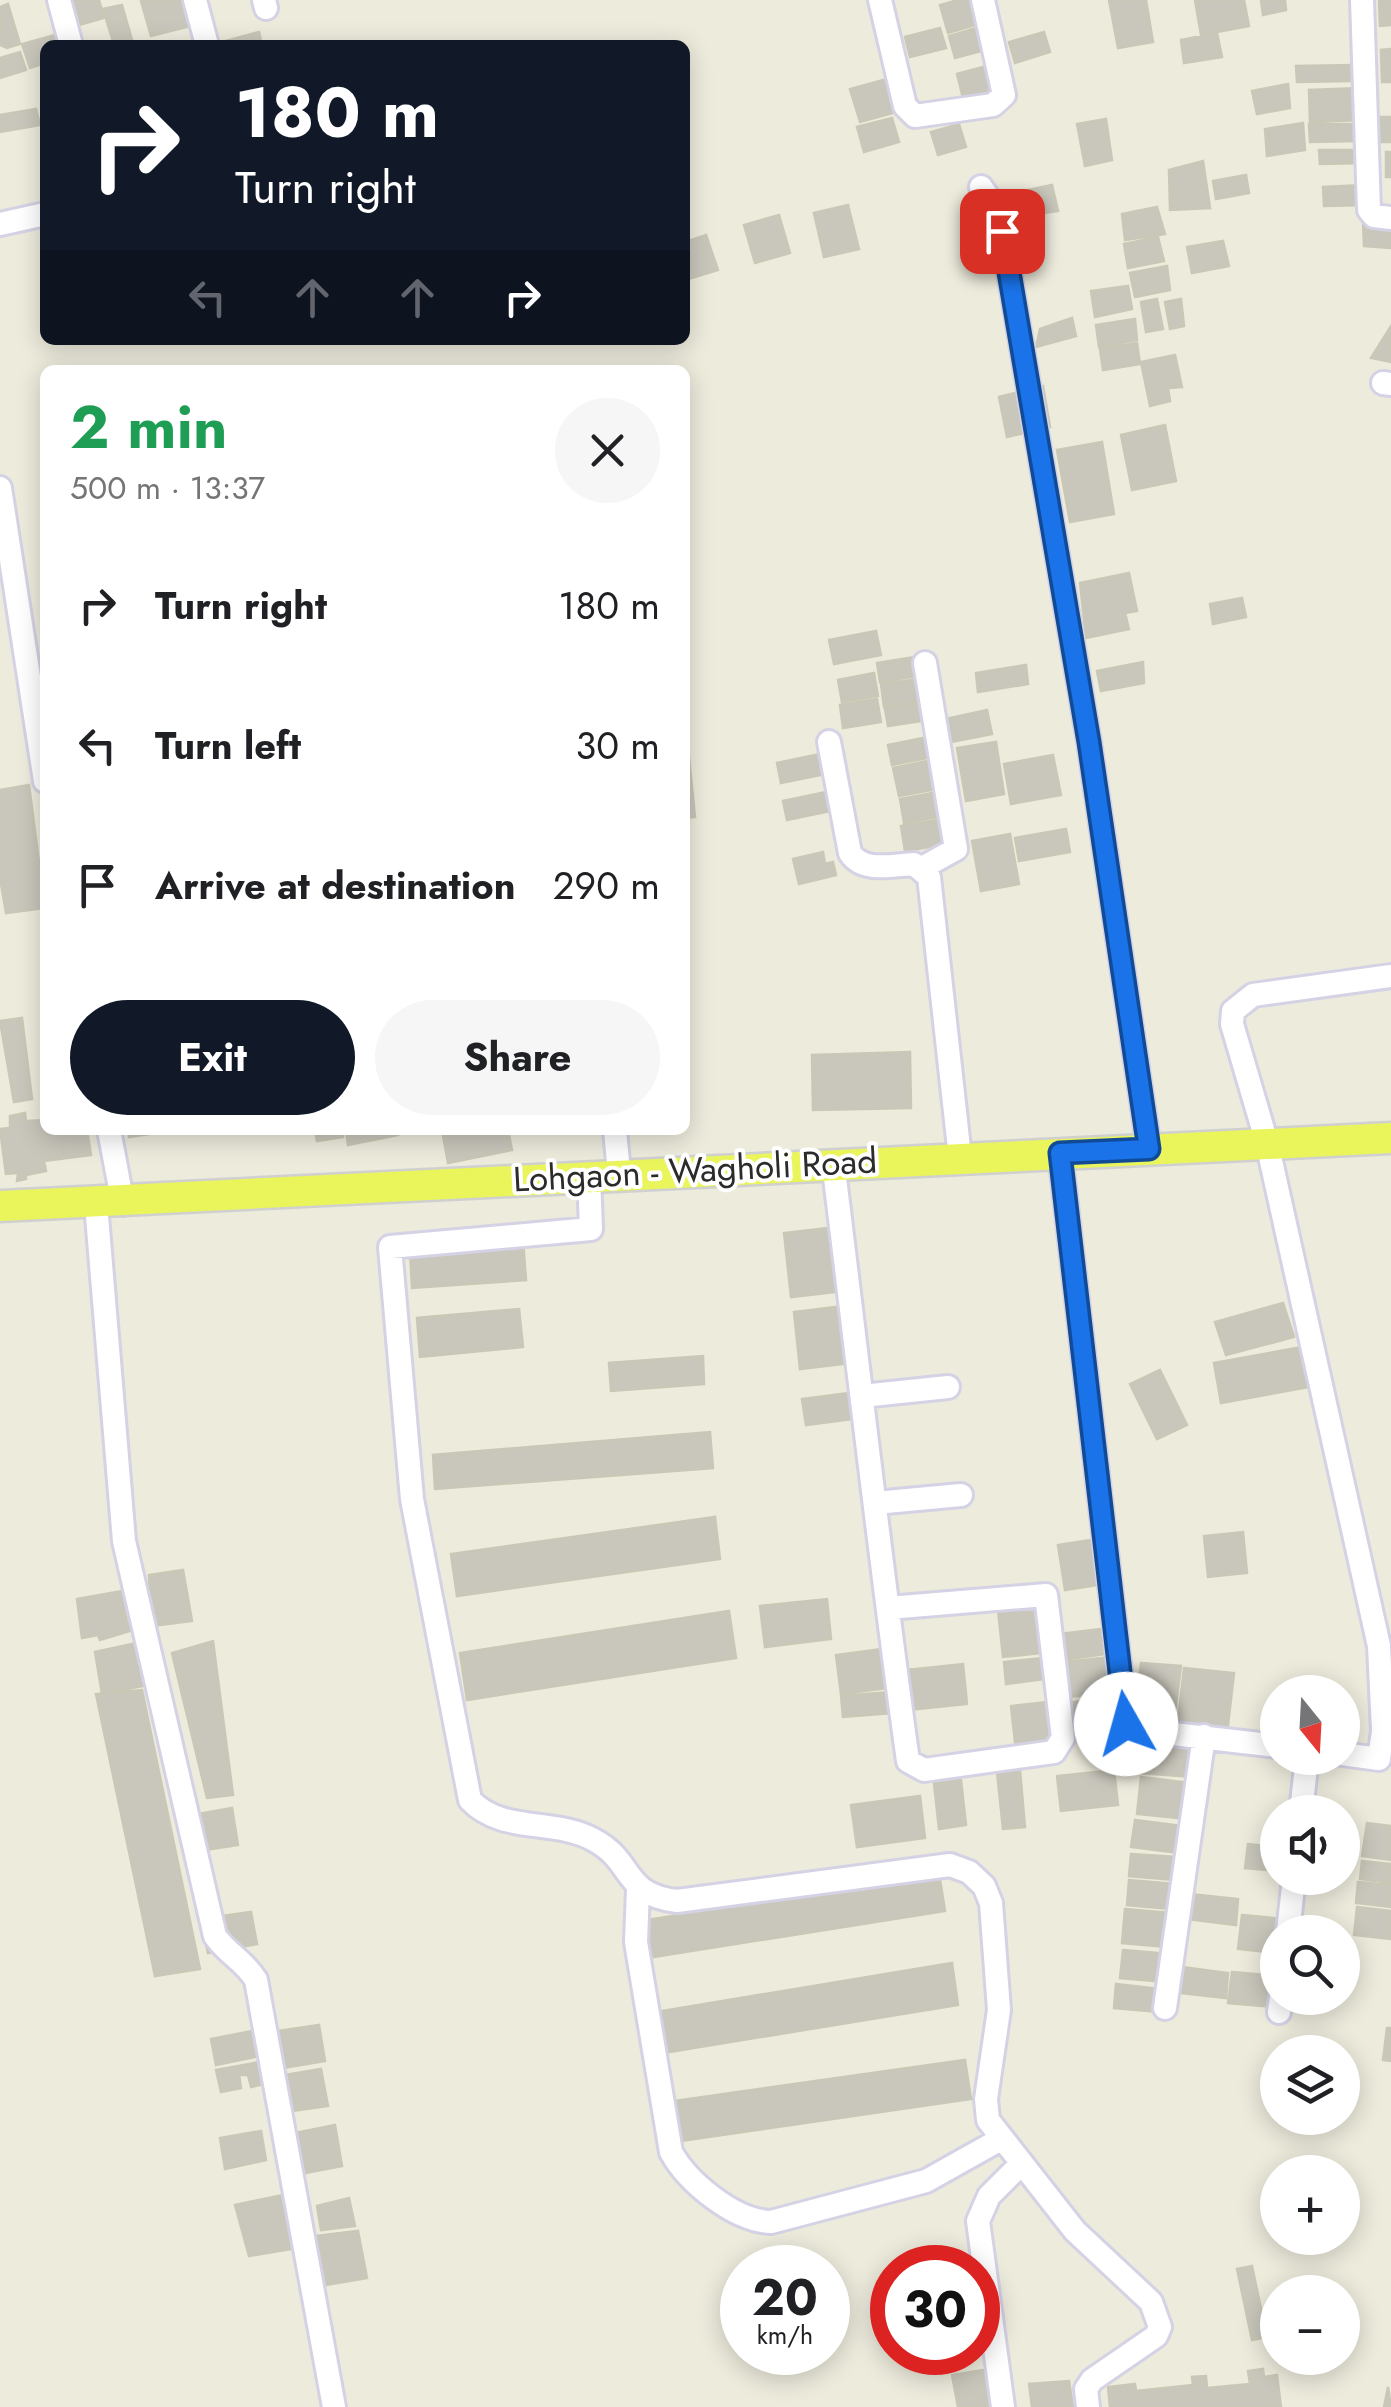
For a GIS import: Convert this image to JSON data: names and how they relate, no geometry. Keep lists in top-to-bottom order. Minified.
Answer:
{"streets":{"main road":["Lohgaon - Wagholi Road"]},"north":"bottom","page":{"turn":["180 m","Turn right"],"heading":["2 min","500 m · 13:37"],"list":[{"name":"Turn right","value":"180 m"},{"name":"Turn left","value":"30 m"},{"name":"Arrive at destination","value":"290 m"}],"buttons":["Exit","Share"],"map_buttons":["+","−"],"speed":"20 km/h","limit":"30"}}
